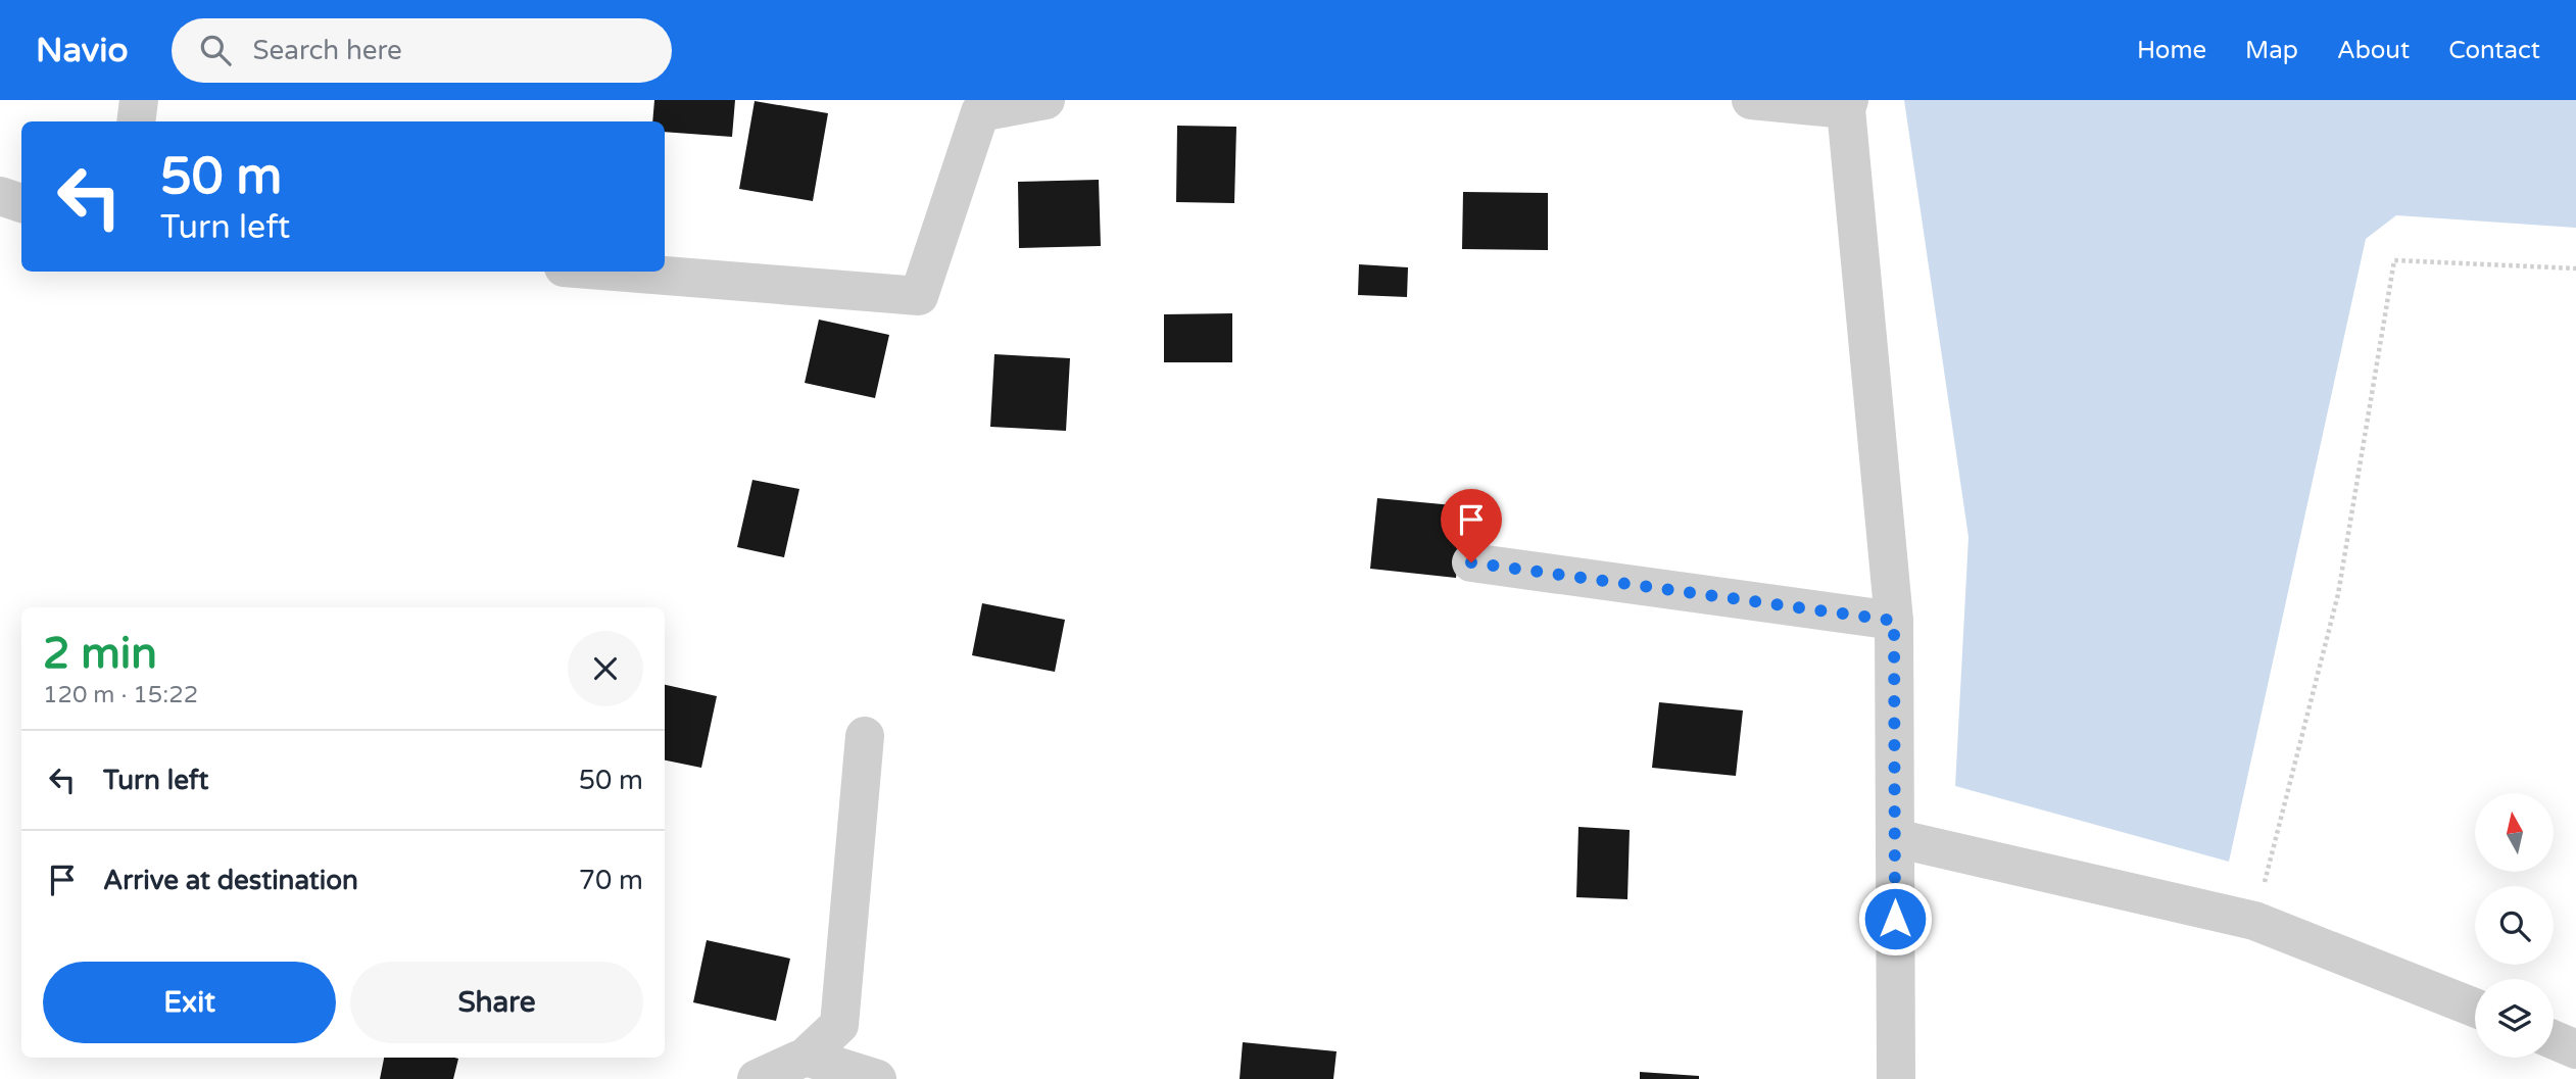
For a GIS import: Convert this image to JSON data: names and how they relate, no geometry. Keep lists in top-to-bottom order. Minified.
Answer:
{"north":"top","page":{"header":"Navio","search":"Search here","nav":["Home","Map","About","Contact"],"turn":["50 m","Turn left"],"heading":["2 min","120 m · 15:22"],"list":[{"name":"Turn left","value":"50 m"},{"name":"Arrive at destination","value":"70 m"}],"buttons":["Exit","Share"]}}
